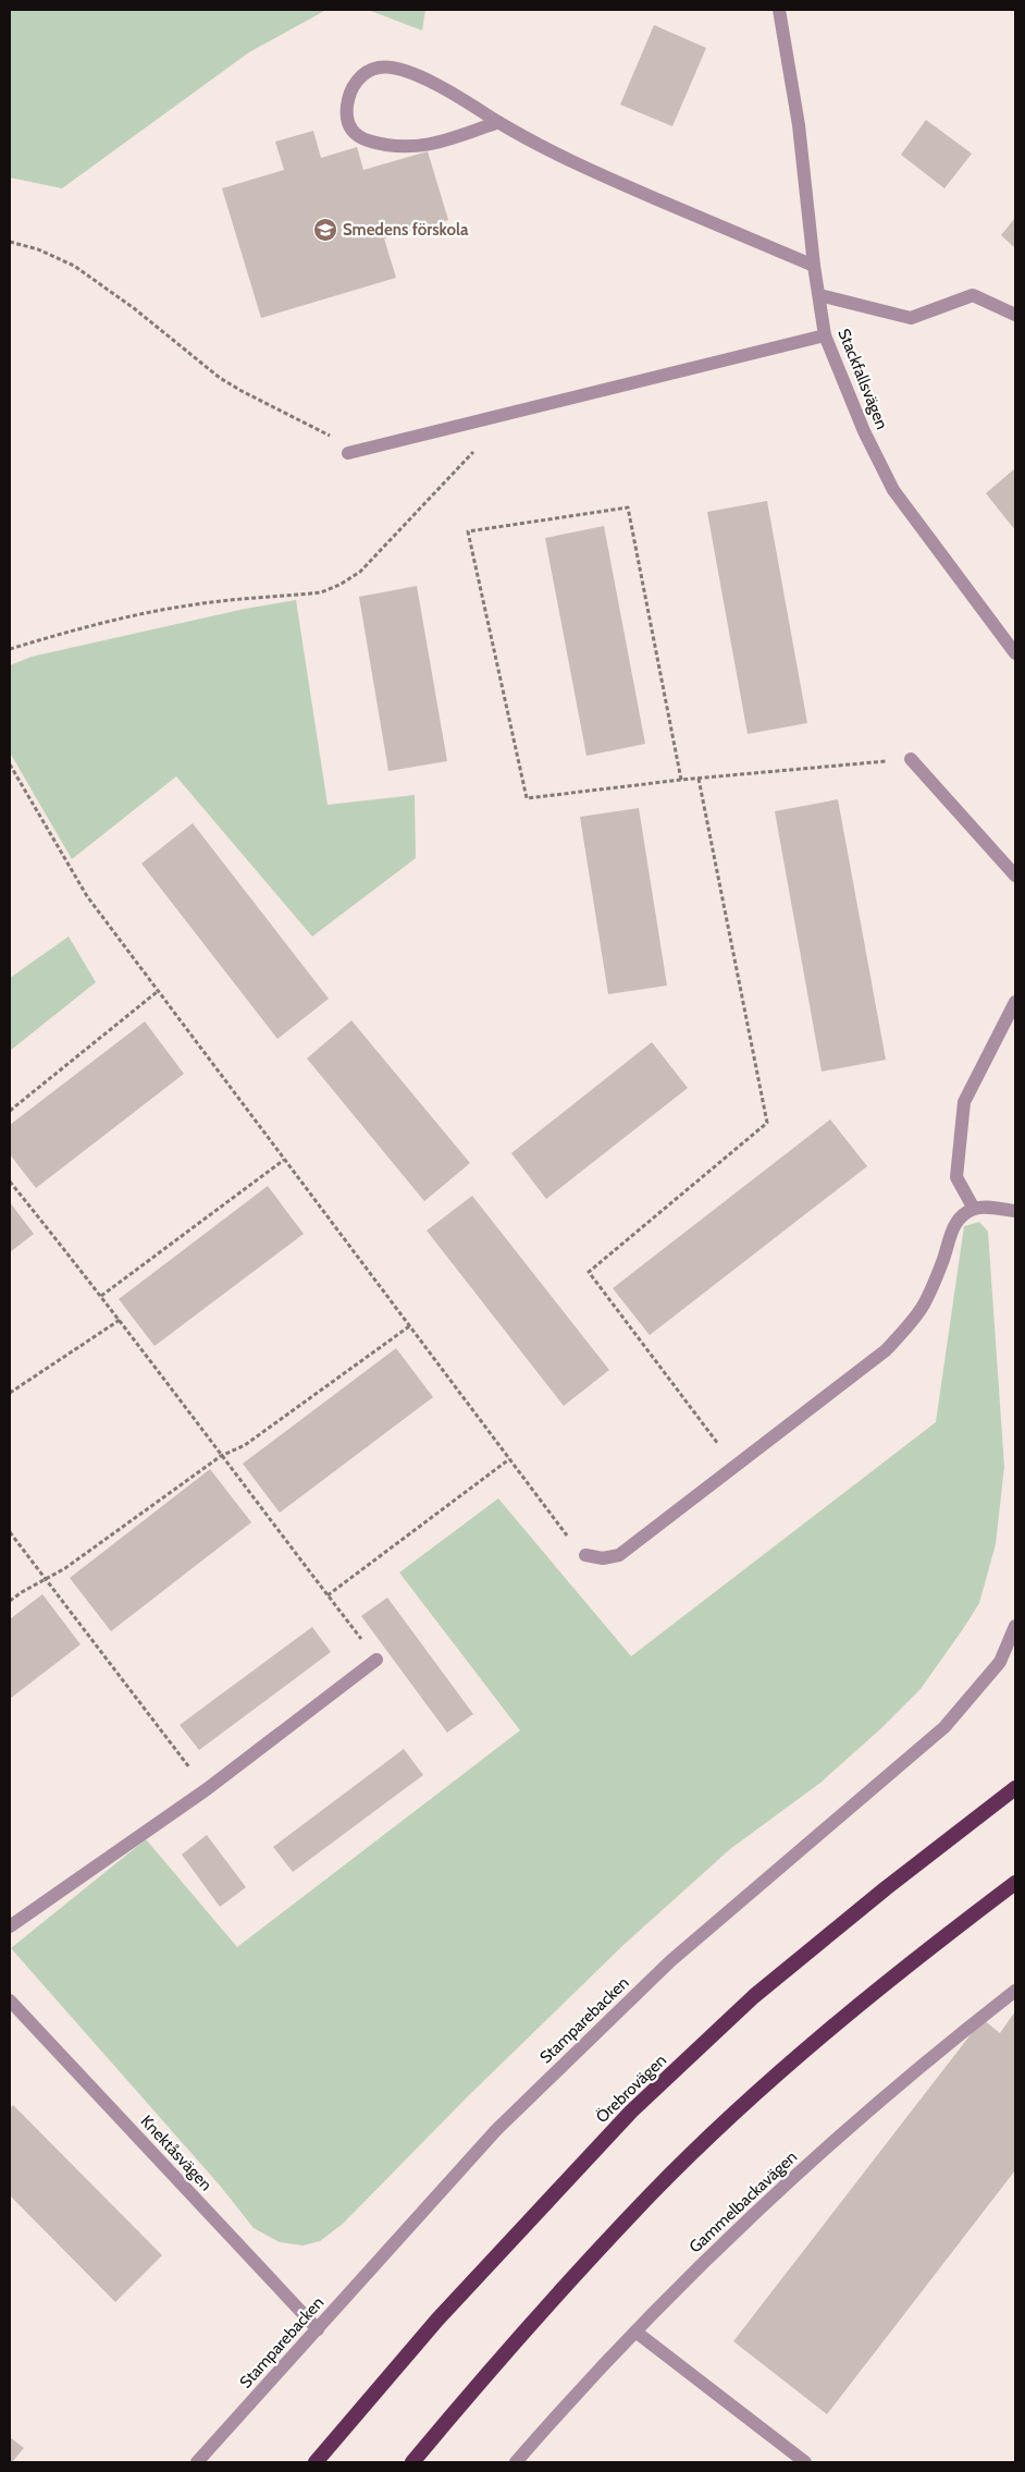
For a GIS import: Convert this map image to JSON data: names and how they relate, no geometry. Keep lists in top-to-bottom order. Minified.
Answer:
{"streets":{"highway":["Örebrovägen"],"street":["Stackfallsvägen","Stamparebacken","Knektåsvägen","Gammelbackavägen"]},"crossings":[["Stamparebacken","Knektåsvägen"]],"places":{"school or university":["Smedens förskola"]}}
